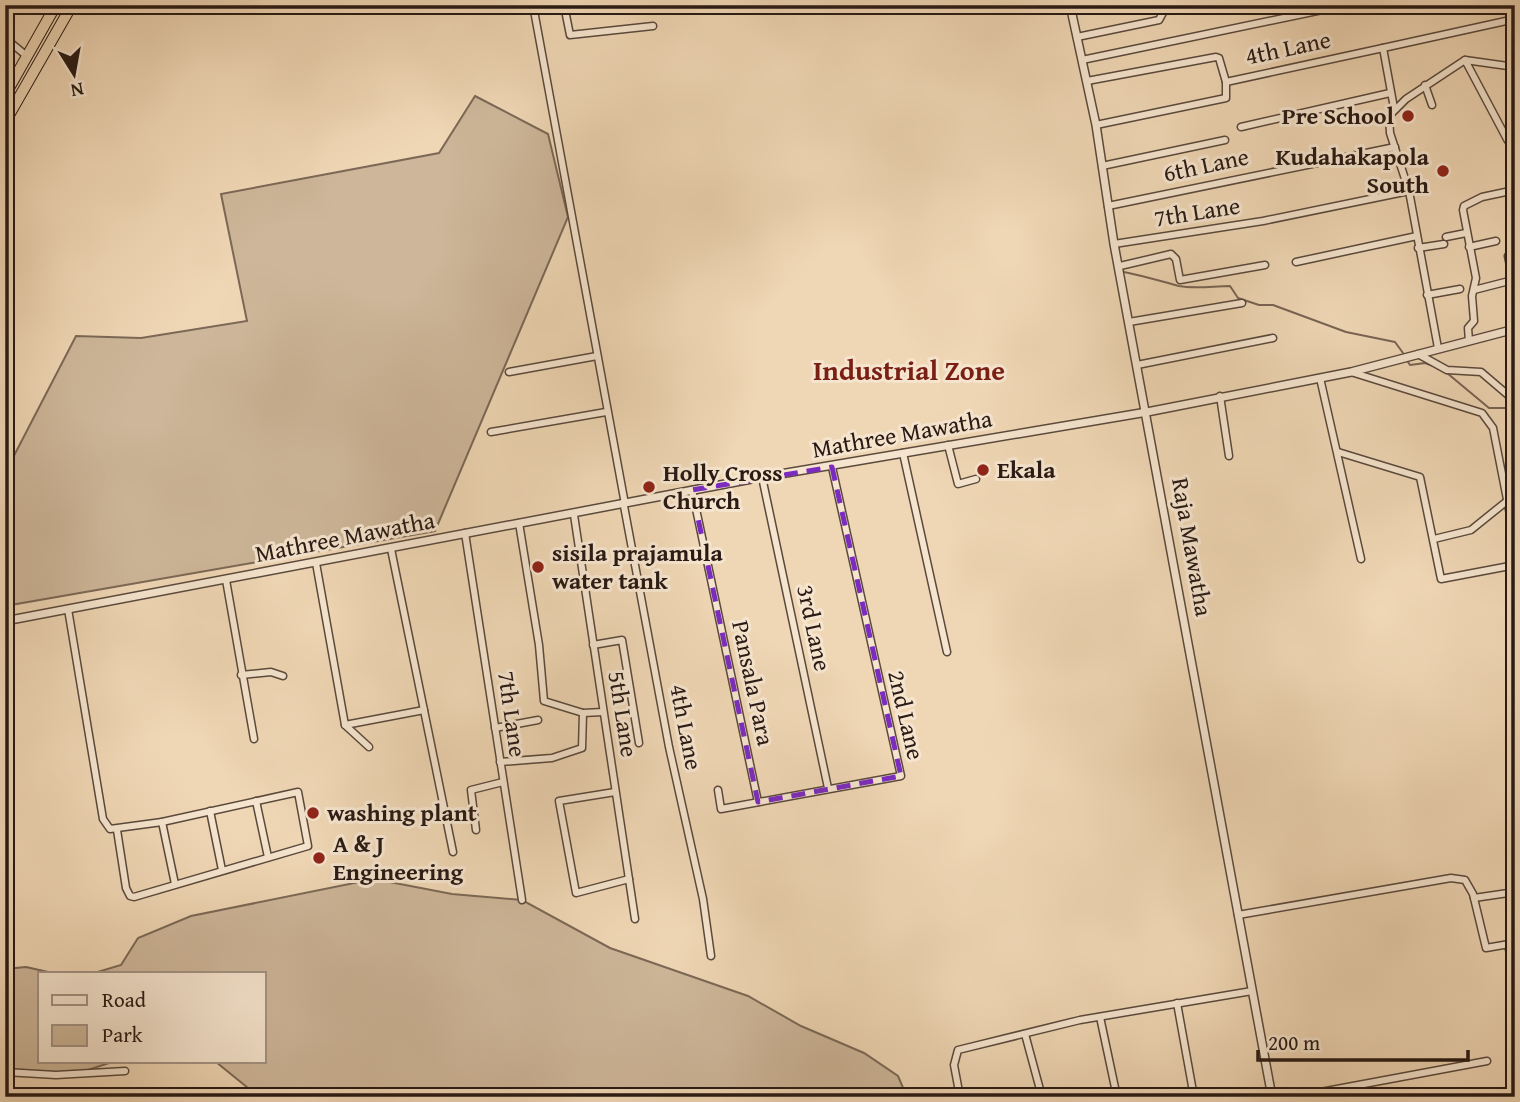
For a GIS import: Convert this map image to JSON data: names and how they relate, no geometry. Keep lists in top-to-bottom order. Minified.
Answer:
{"streets":{"street":["4th Lane","6th Lane","7th Lane","Mathree Mawatha","Raja Mawatha","3rd Lane","Pansala Para","5th Lane","2nd Lane"]},"crossings":[["4th Lane","Mathree Mawatha"],["4th Lane","Raja Mawatha"],["6th Lane","Raja Mawatha"],["7th Lane","Mathree Mawatha"],["7th Lane","Raja Mawatha"],["Mathree Mawatha","Raja Mawatha"],["Mathree Mawatha","3rd Lane"],["Mathree Mawatha","Pansala Para"],["Mathree Mawatha","5th Lane"],["Mathree Mawatha","2nd Lane"],["3rd Lane","2nd Lane"],["Pansala Para","2nd Lane"]],"districts":["Industrial Zone"],"places":["Pre School","Kudahakapola South","Ekala","Holly Cross Church","sisila prajamula water tank","washing plant","A & J Engineering"],"legend":["Road","Park"],"scale_bar":"200 m","north":"bottom"}
